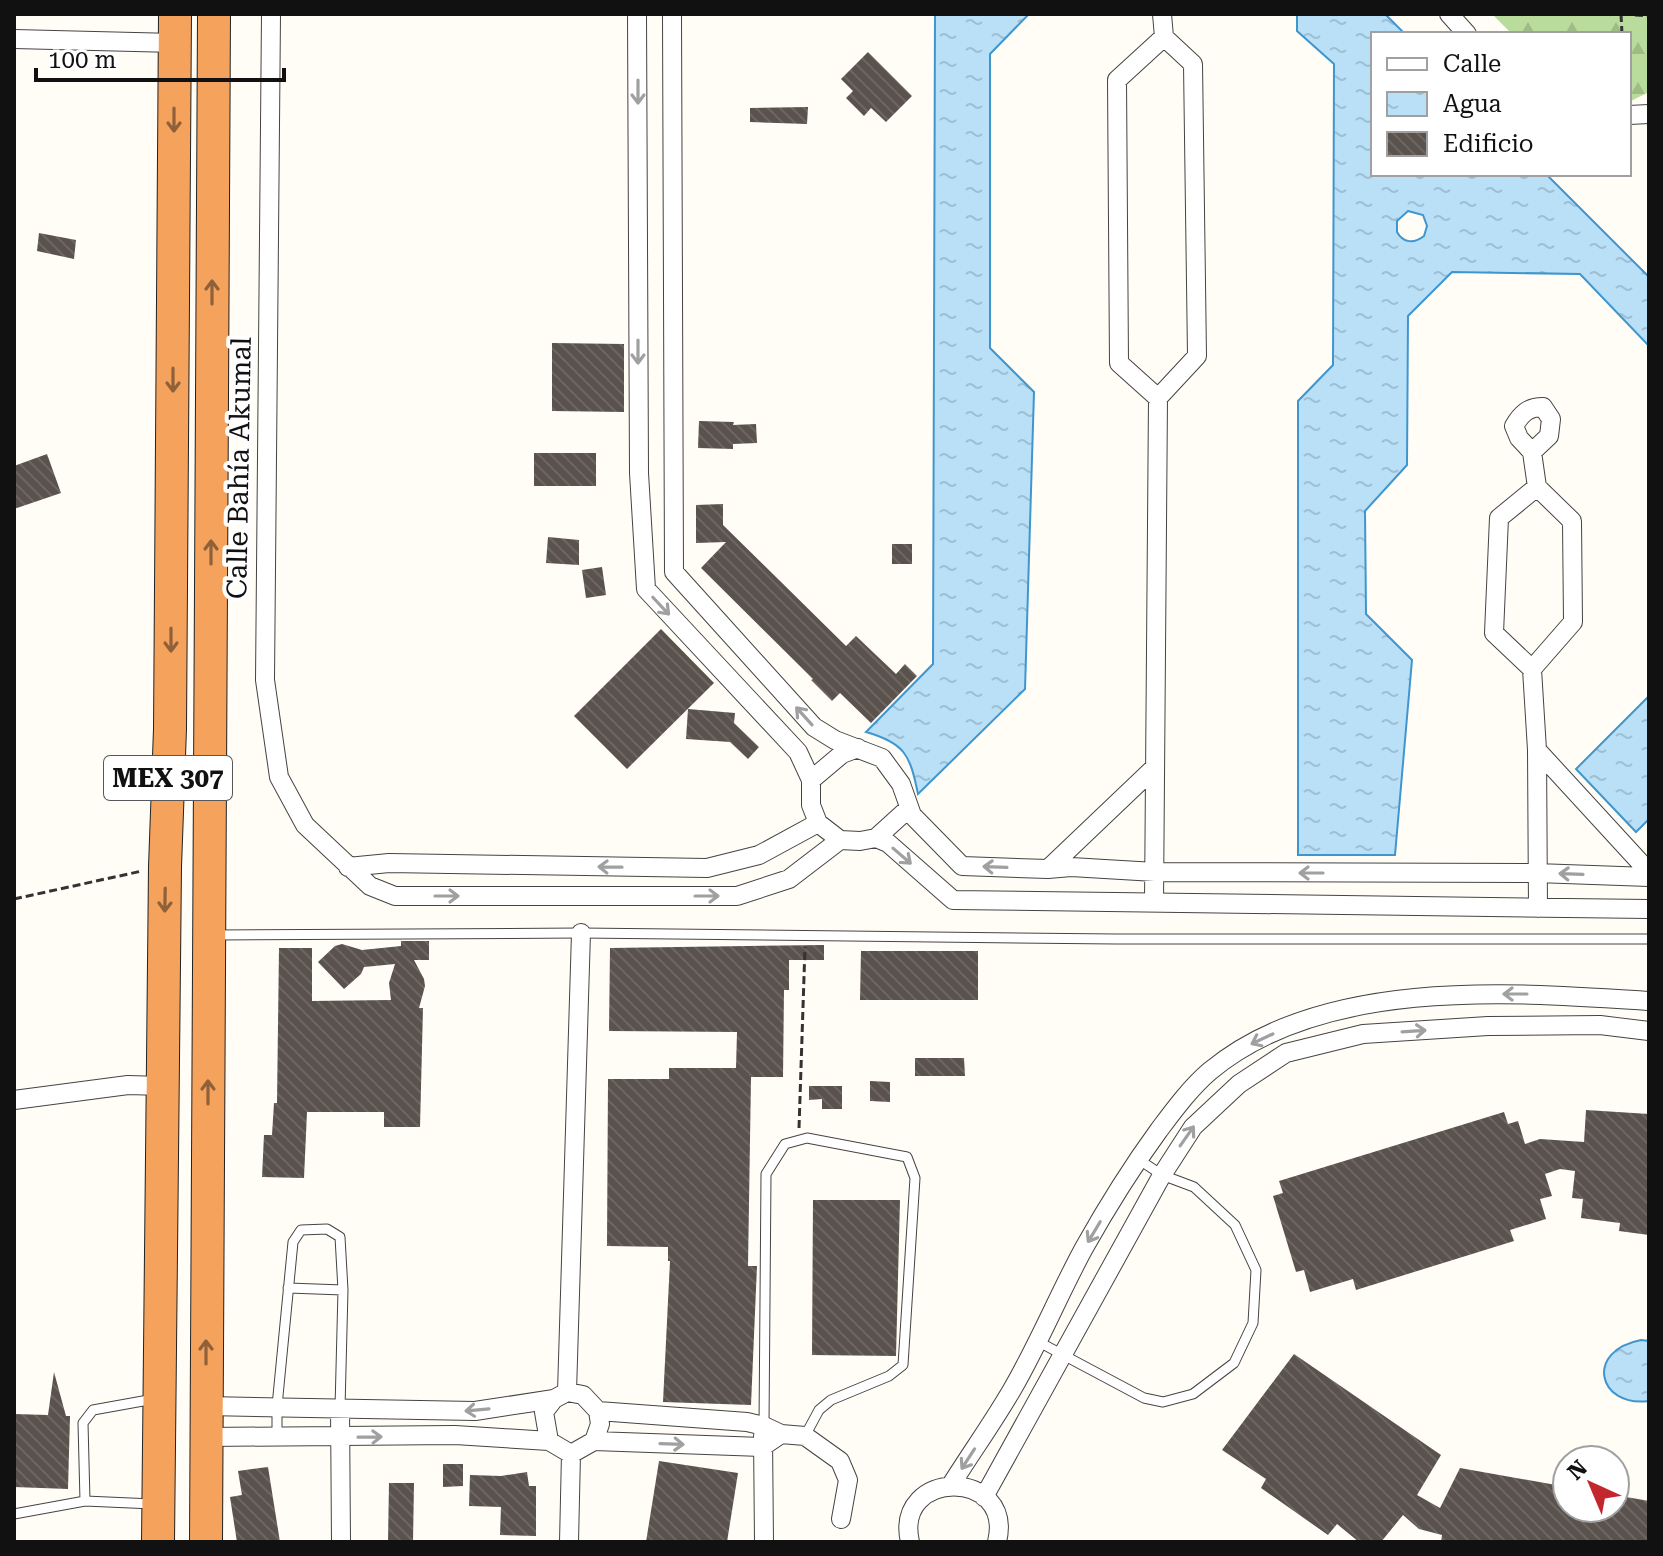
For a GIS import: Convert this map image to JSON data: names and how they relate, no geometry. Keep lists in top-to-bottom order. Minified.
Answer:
{"streets":{"highway":["MEX 307"],"street":["Calle Bahía Akumal"]},"legend":["Calle","Agua","Edificio"],"scale_bar":"100 m","north":"top left"}
